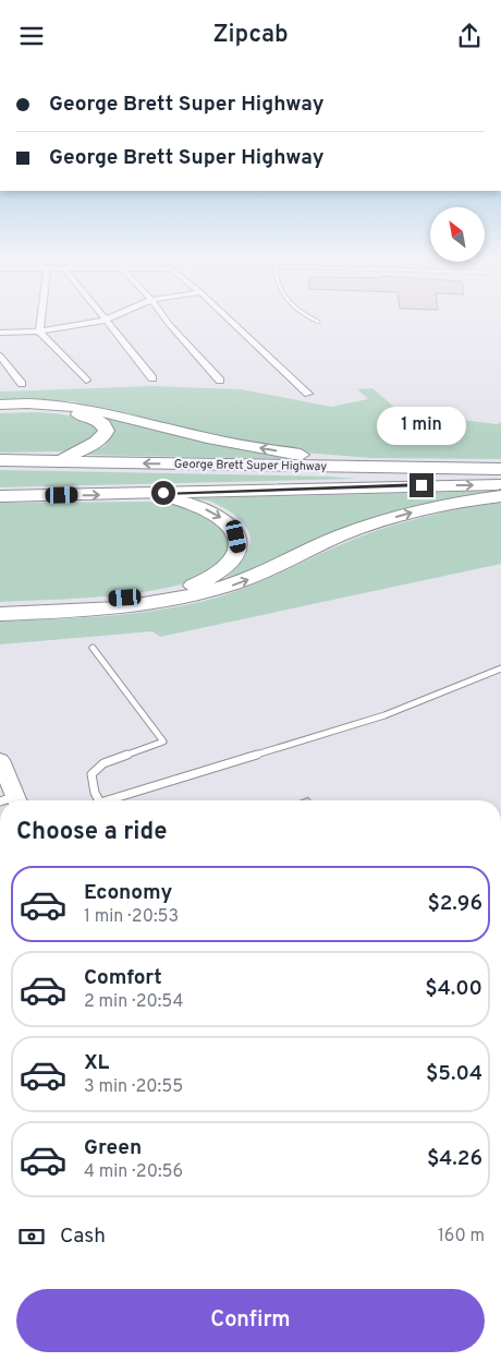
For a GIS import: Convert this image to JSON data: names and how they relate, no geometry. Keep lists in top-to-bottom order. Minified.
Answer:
{"streets":{"highway":["George Brett Super Highway"]},"north":"top left","page":{"header":"Zipcab","banner":["George Brett Super Highway","George Brett Super Highway"],"bubble":"1 min","heading":"Choose a ride","list":[{"name":"Economy","note":"1 min · 20:53","value":"$2.96"},{"name":"Comfort","note":"2 min · 20:54","value":"$4.00"},{"name":"XL","note":"3 min · 20:55","value":"$5.04"},{"name":"Green","note":"4 min · 20:56","value":"$4.26"}],"pay":["Cash","160 m"],"buttons":"Confirm"}}
